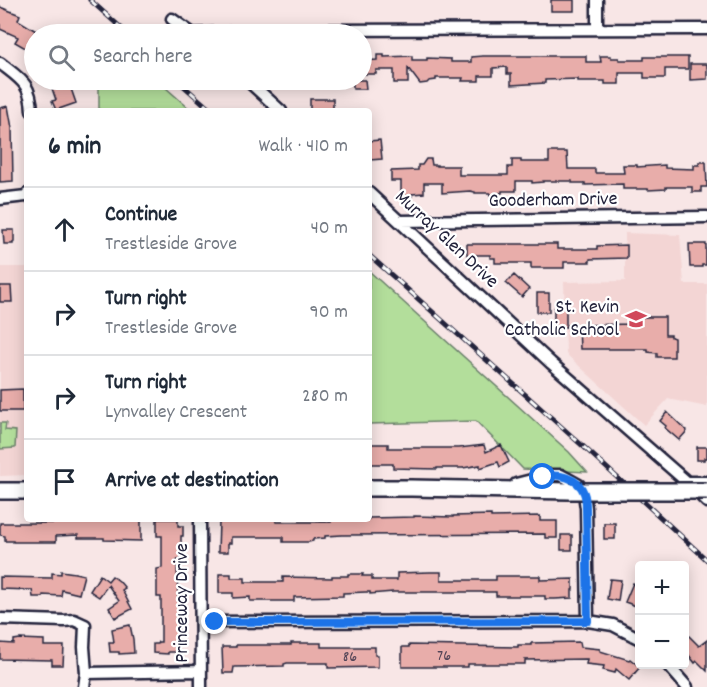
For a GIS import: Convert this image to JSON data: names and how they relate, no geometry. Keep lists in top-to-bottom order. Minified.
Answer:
{"streets":{"street":["Gooderham Drive","Murray Glen Drive","Princeway Drive"]},"crossings":[["Gooderham Drive","Murray Glen Drive"]],"places":{"school or university":["St. Kevin Catholic School"]},"house_numbers":["76","86"],"page":{"search":"Search here","heading":["6 min","Walk · 410 m"],"list":[["Continue","Trestleside Grove","40 m"],["Turn right","Trestleside Grove","90 m"],["Turn right","Lynvalley Crescent","280 m"],"Arrive at destination"],"map_buttons":["+","−"]}}
